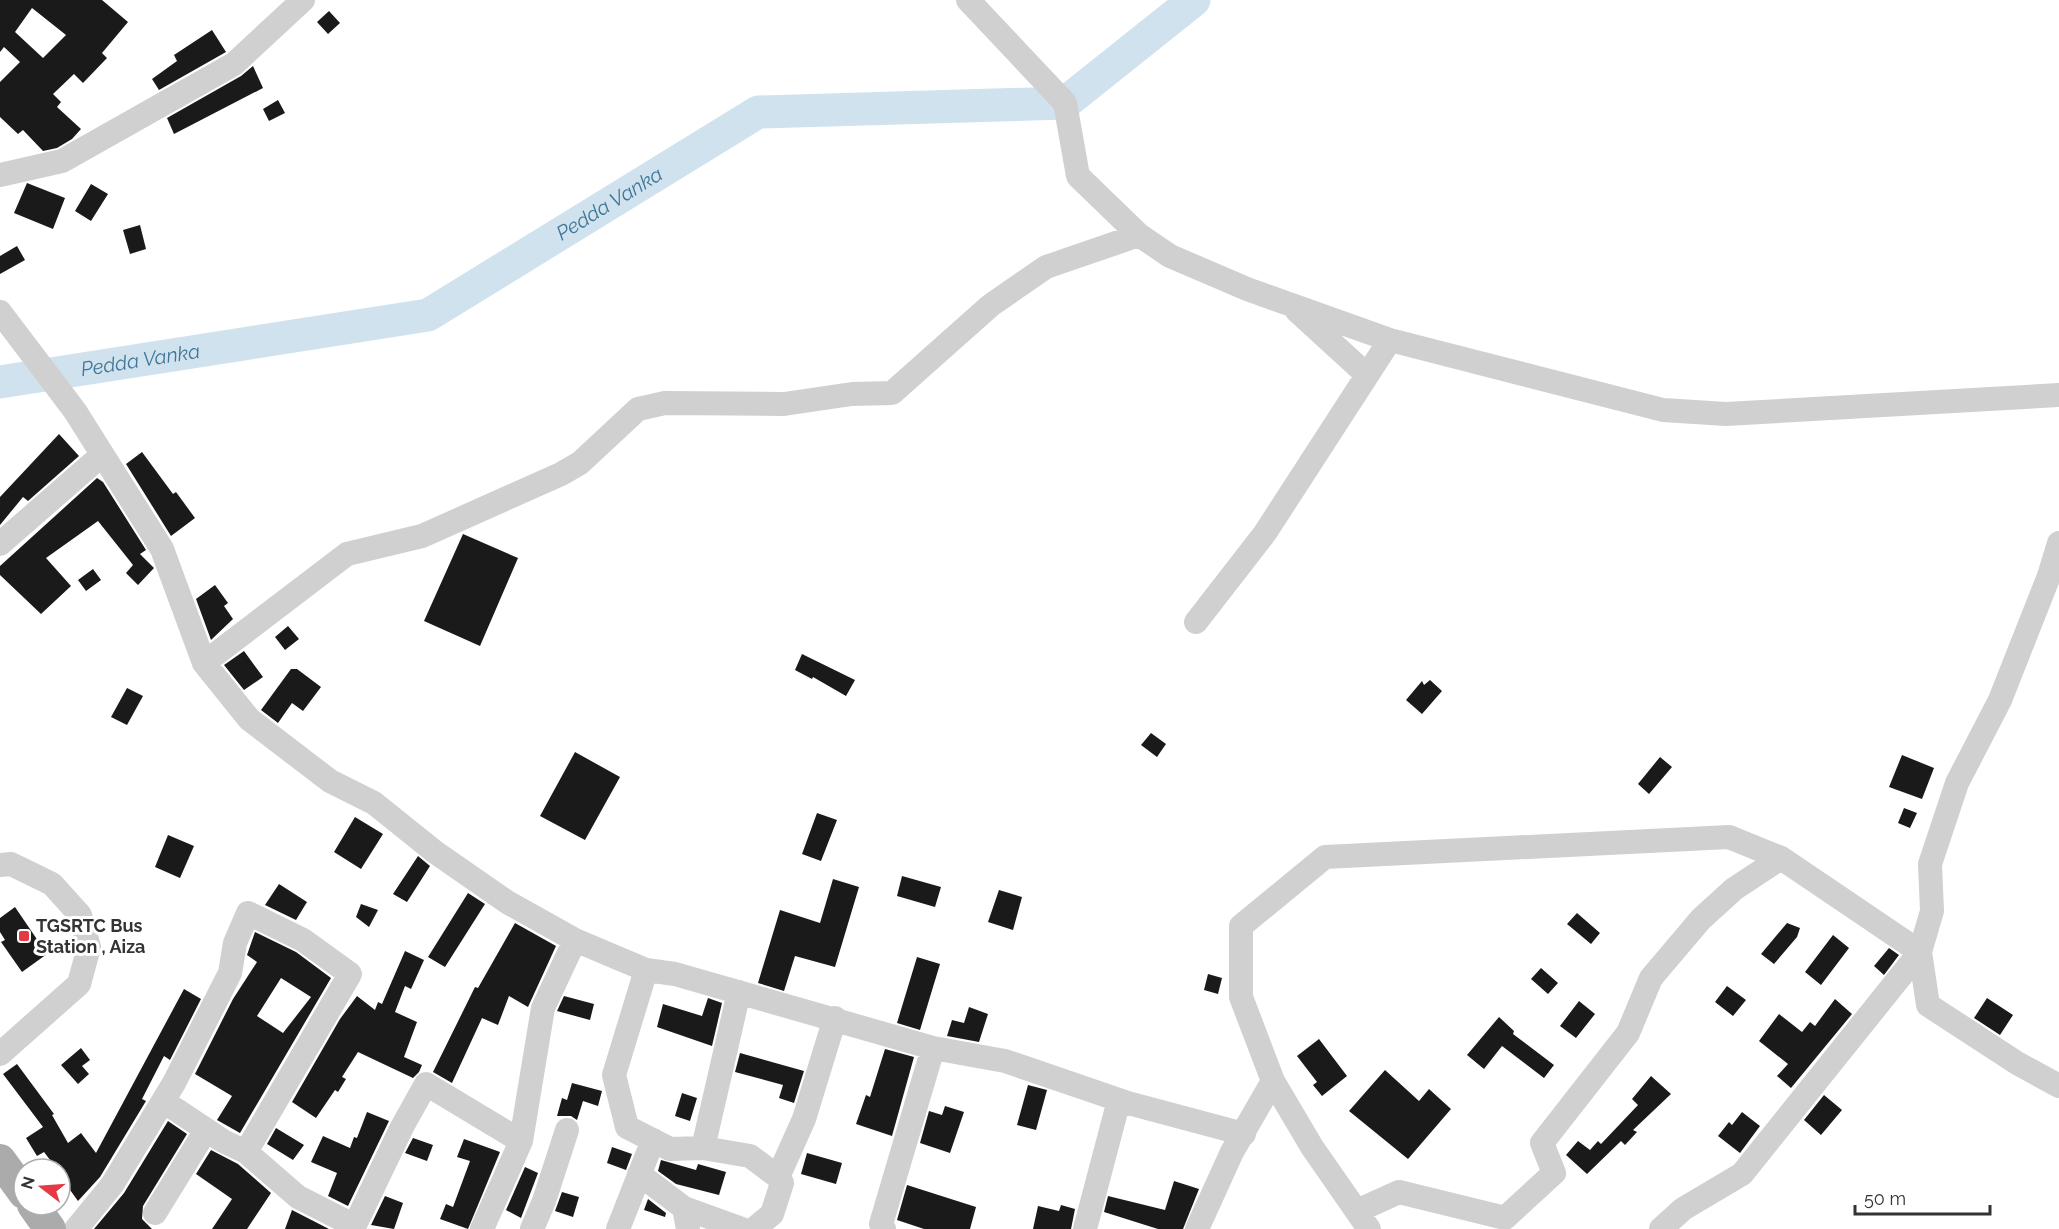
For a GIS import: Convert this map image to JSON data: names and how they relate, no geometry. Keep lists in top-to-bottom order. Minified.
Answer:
{"water":["Pedda Vanka"],"places":{"transit":["TGSRTC Bus Station , Aiza"]},"scale_bar":"50 m","north":"left"}
